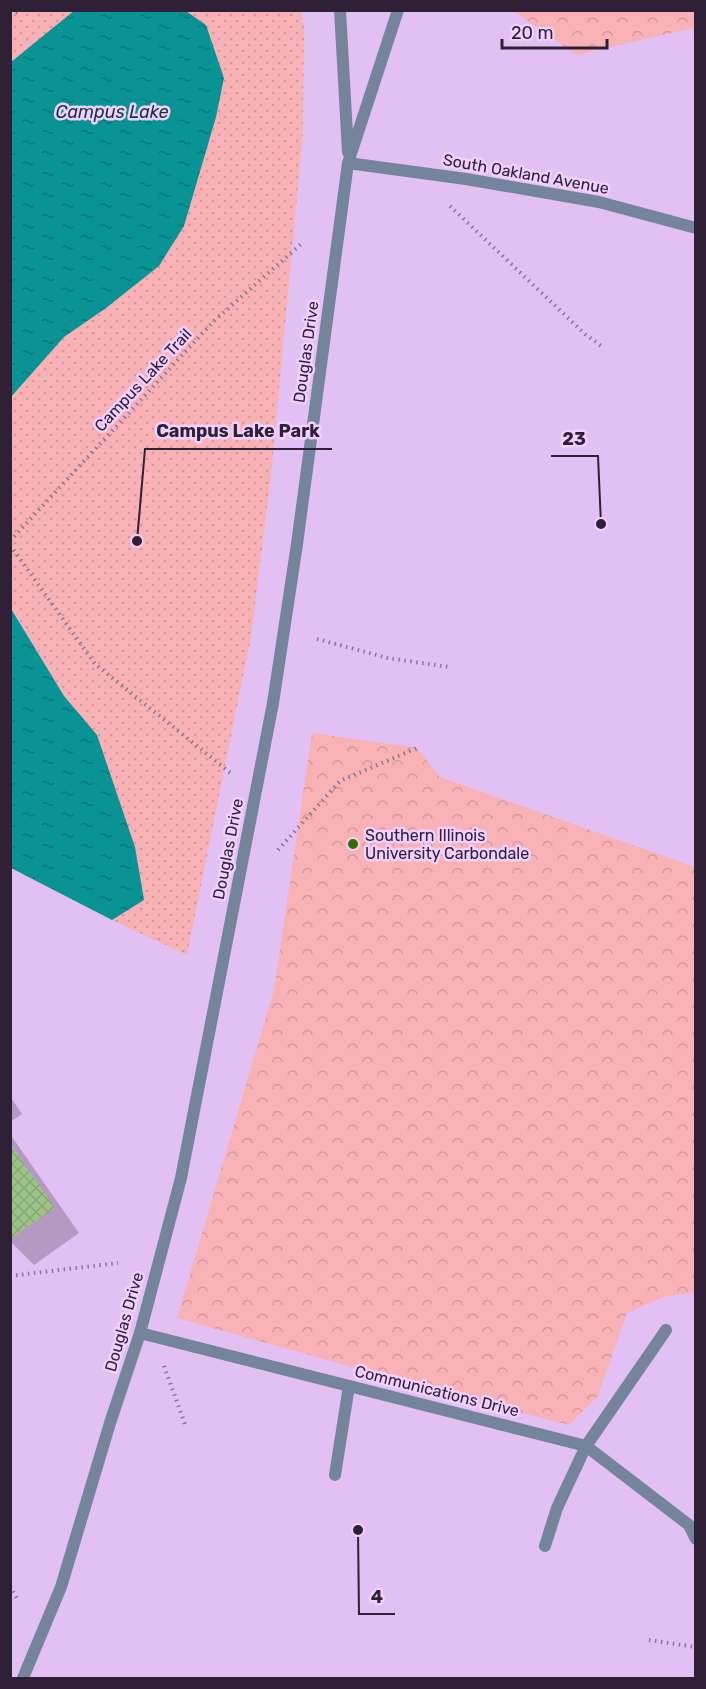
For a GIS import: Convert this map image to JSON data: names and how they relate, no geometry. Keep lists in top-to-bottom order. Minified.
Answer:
{"streets":{"street":["South Oakland Avenue","Douglas Drive","Communications Drive"],"path":["Campus Lake Trail"]},"crossings":[["South Oakland Avenue","Douglas Drive"],["Douglas Drive","Communications Drive"]],"water":["Campus Lake"],"places":["23","Campus Lake Park","Southern Illinois University Carbondale","4"],"scale_bar":"20 m"}
